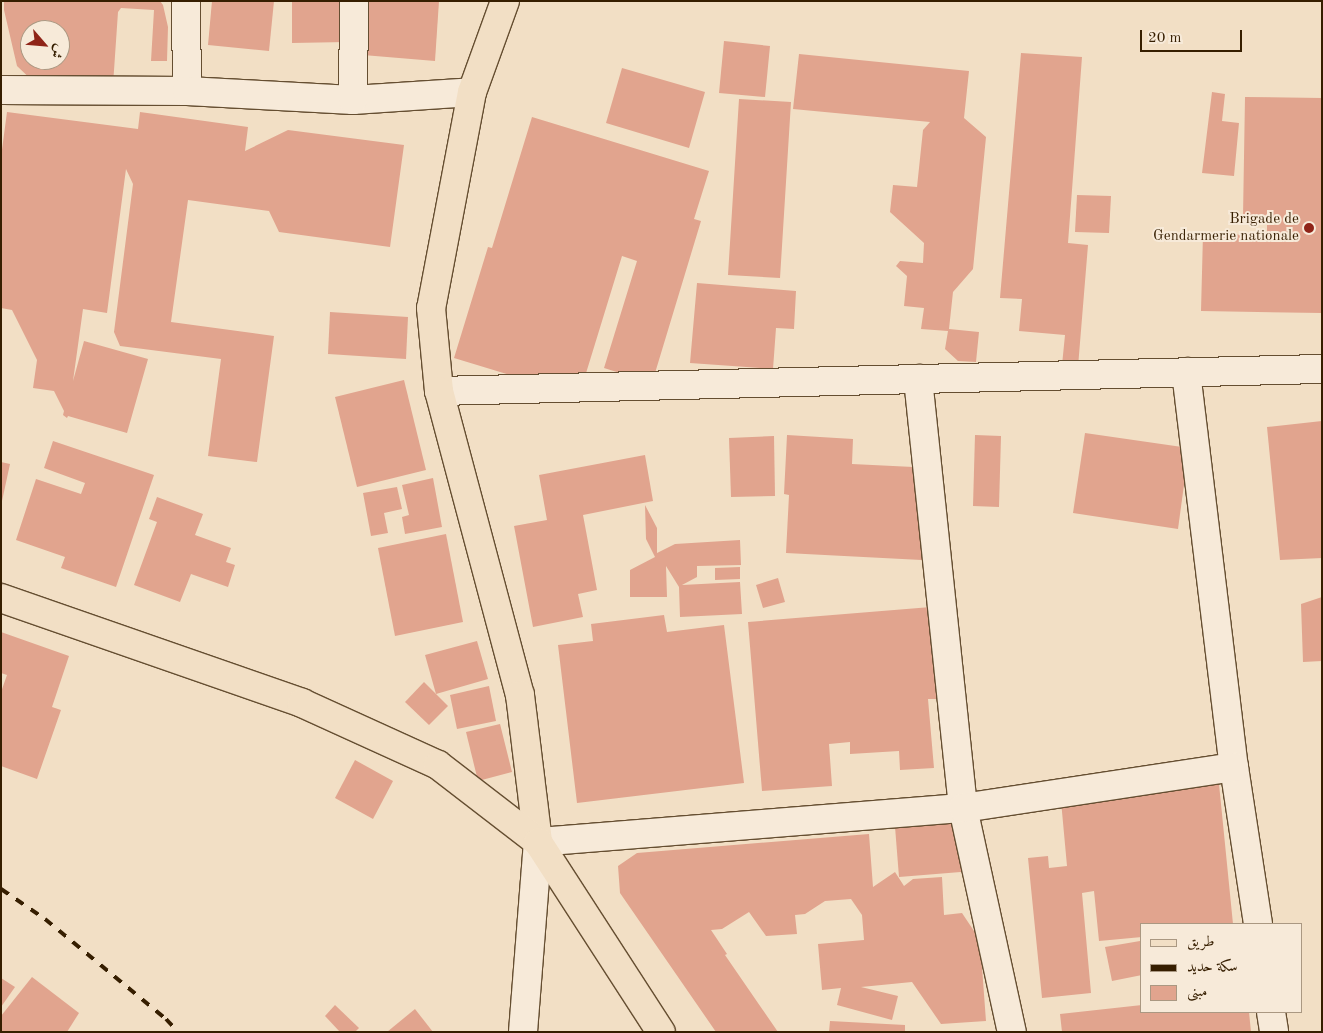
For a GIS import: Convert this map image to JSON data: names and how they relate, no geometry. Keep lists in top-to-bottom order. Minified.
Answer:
{"places":["Brigade de Gendarmerie nationale"],"legend":["طريق","سكة حديد","مبنى"],"scale_bar":"20 m","north":"bottom right"}
